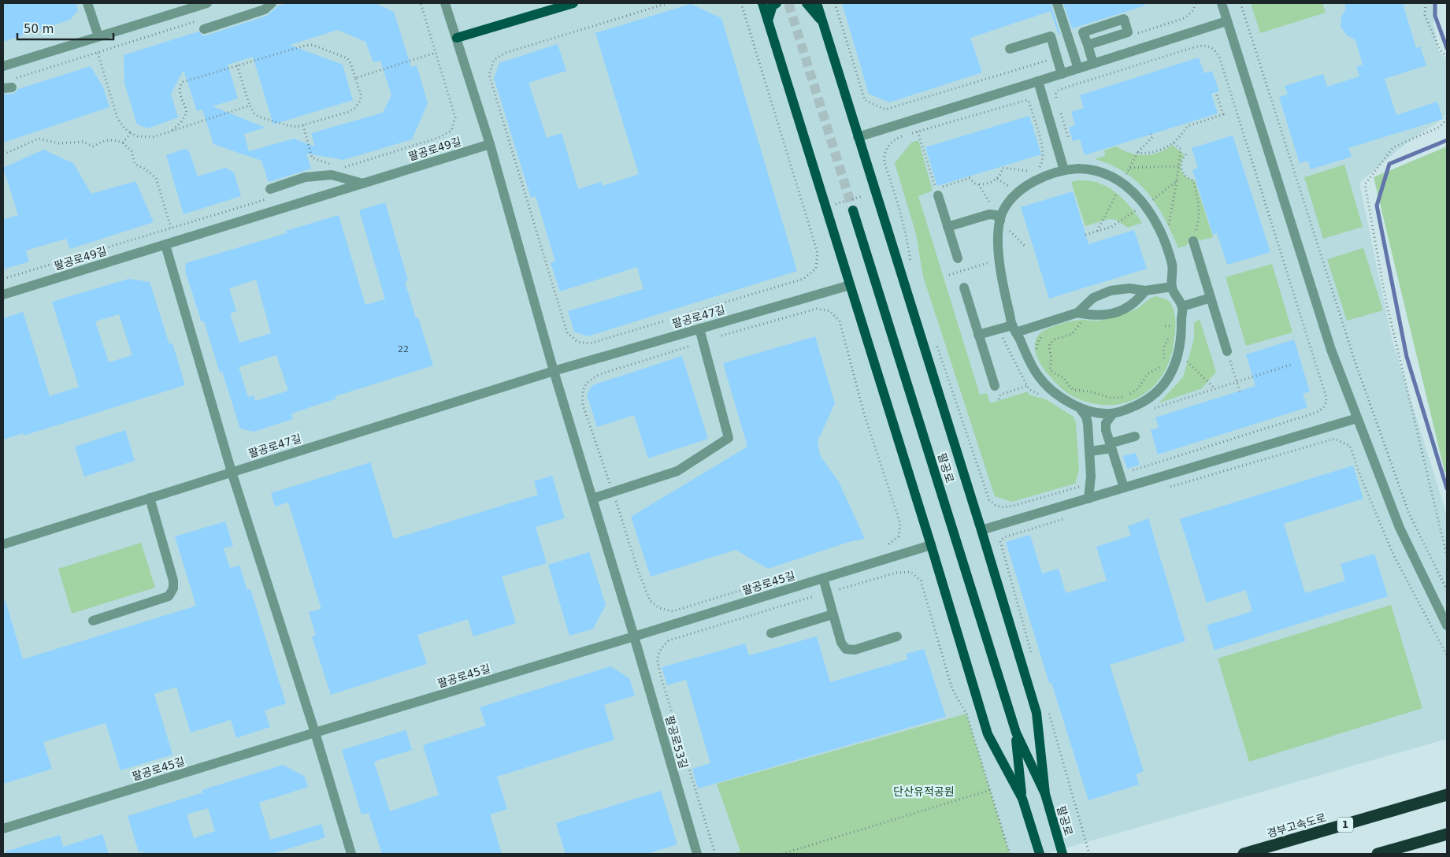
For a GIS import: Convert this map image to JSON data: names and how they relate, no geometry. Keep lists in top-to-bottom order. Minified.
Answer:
{"streets":{"highway":["1","경부고속도로"],"main road":["팔공로"],"street":["팔공로49길","팔공로47길","팔공로45길","팔공로53길"]},"crossings":[["팔공로47길","팔공로53길"],["팔공로45길","팔공로53길"]],"parks":["단산유적공원"],"house_numbers":["22"],"scale_bar":"50 m"}
